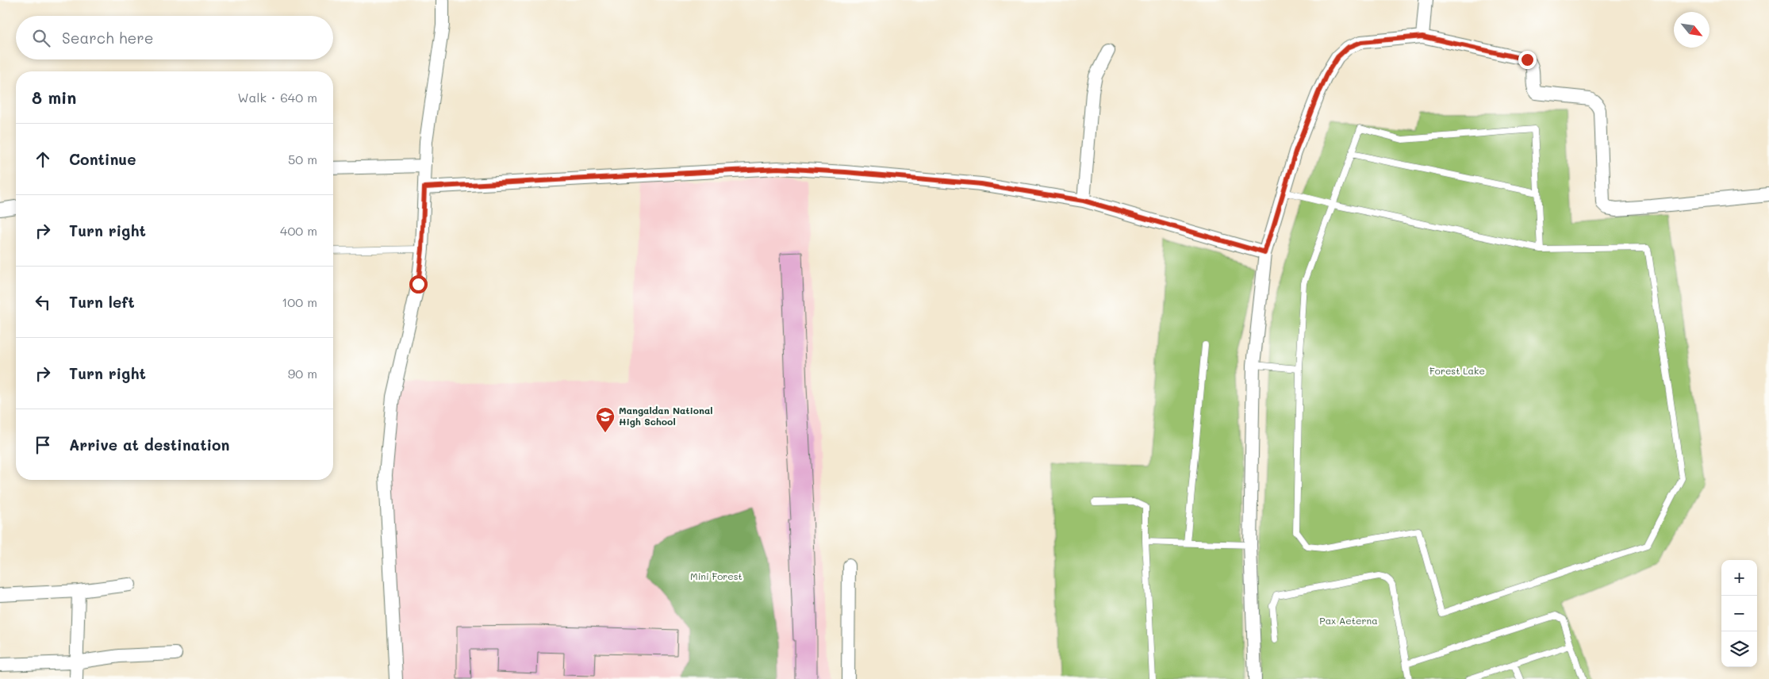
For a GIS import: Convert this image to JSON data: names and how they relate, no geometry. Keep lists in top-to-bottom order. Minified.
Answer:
{"parks":["Forest Lake","Mini Forest","Pax Aeterna"],"places":{"school or university":["Mangaldan National High School"]},"north":"bottom right","page":{"search":"Search here","heading":["8 min","Walk · 640 m"],"list":[["Continue","50 m"],["Turn right","400 m"],["Turn left","100 m"],["Turn right","90 m"],"Arrive at destination"],"map_buttons":["+","−"]}}
